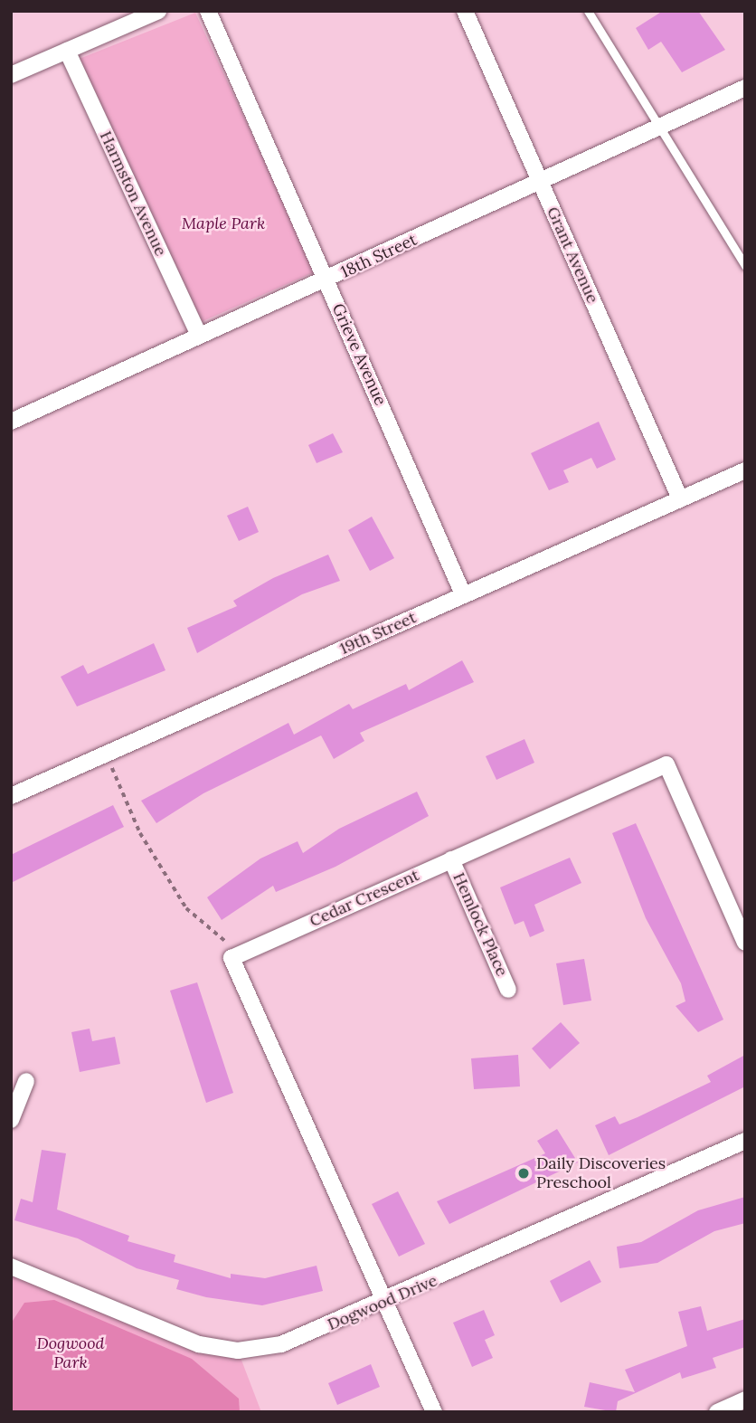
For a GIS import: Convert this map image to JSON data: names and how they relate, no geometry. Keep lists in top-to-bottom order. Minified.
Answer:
{"streets":{"street":["Harmston Avenue","Grant Avenue","18th Street","Grieve Avenue","19th Street","Cedar Crescent","Hemlock Place","Dogwood Drive"]},"crossings":[["Harmston Avenue","18th Street"],["Grant Avenue","18th Street"],["Grant Avenue","19th Street"],["18th Street","Grieve Avenue"],["Grieve Avenue","19th Street"],["Cedar Crescent","Hemlock Place"]],"parks":["Maple Park","Dogwood Park"],"places":["Daily Discoveries Preschool"]}
